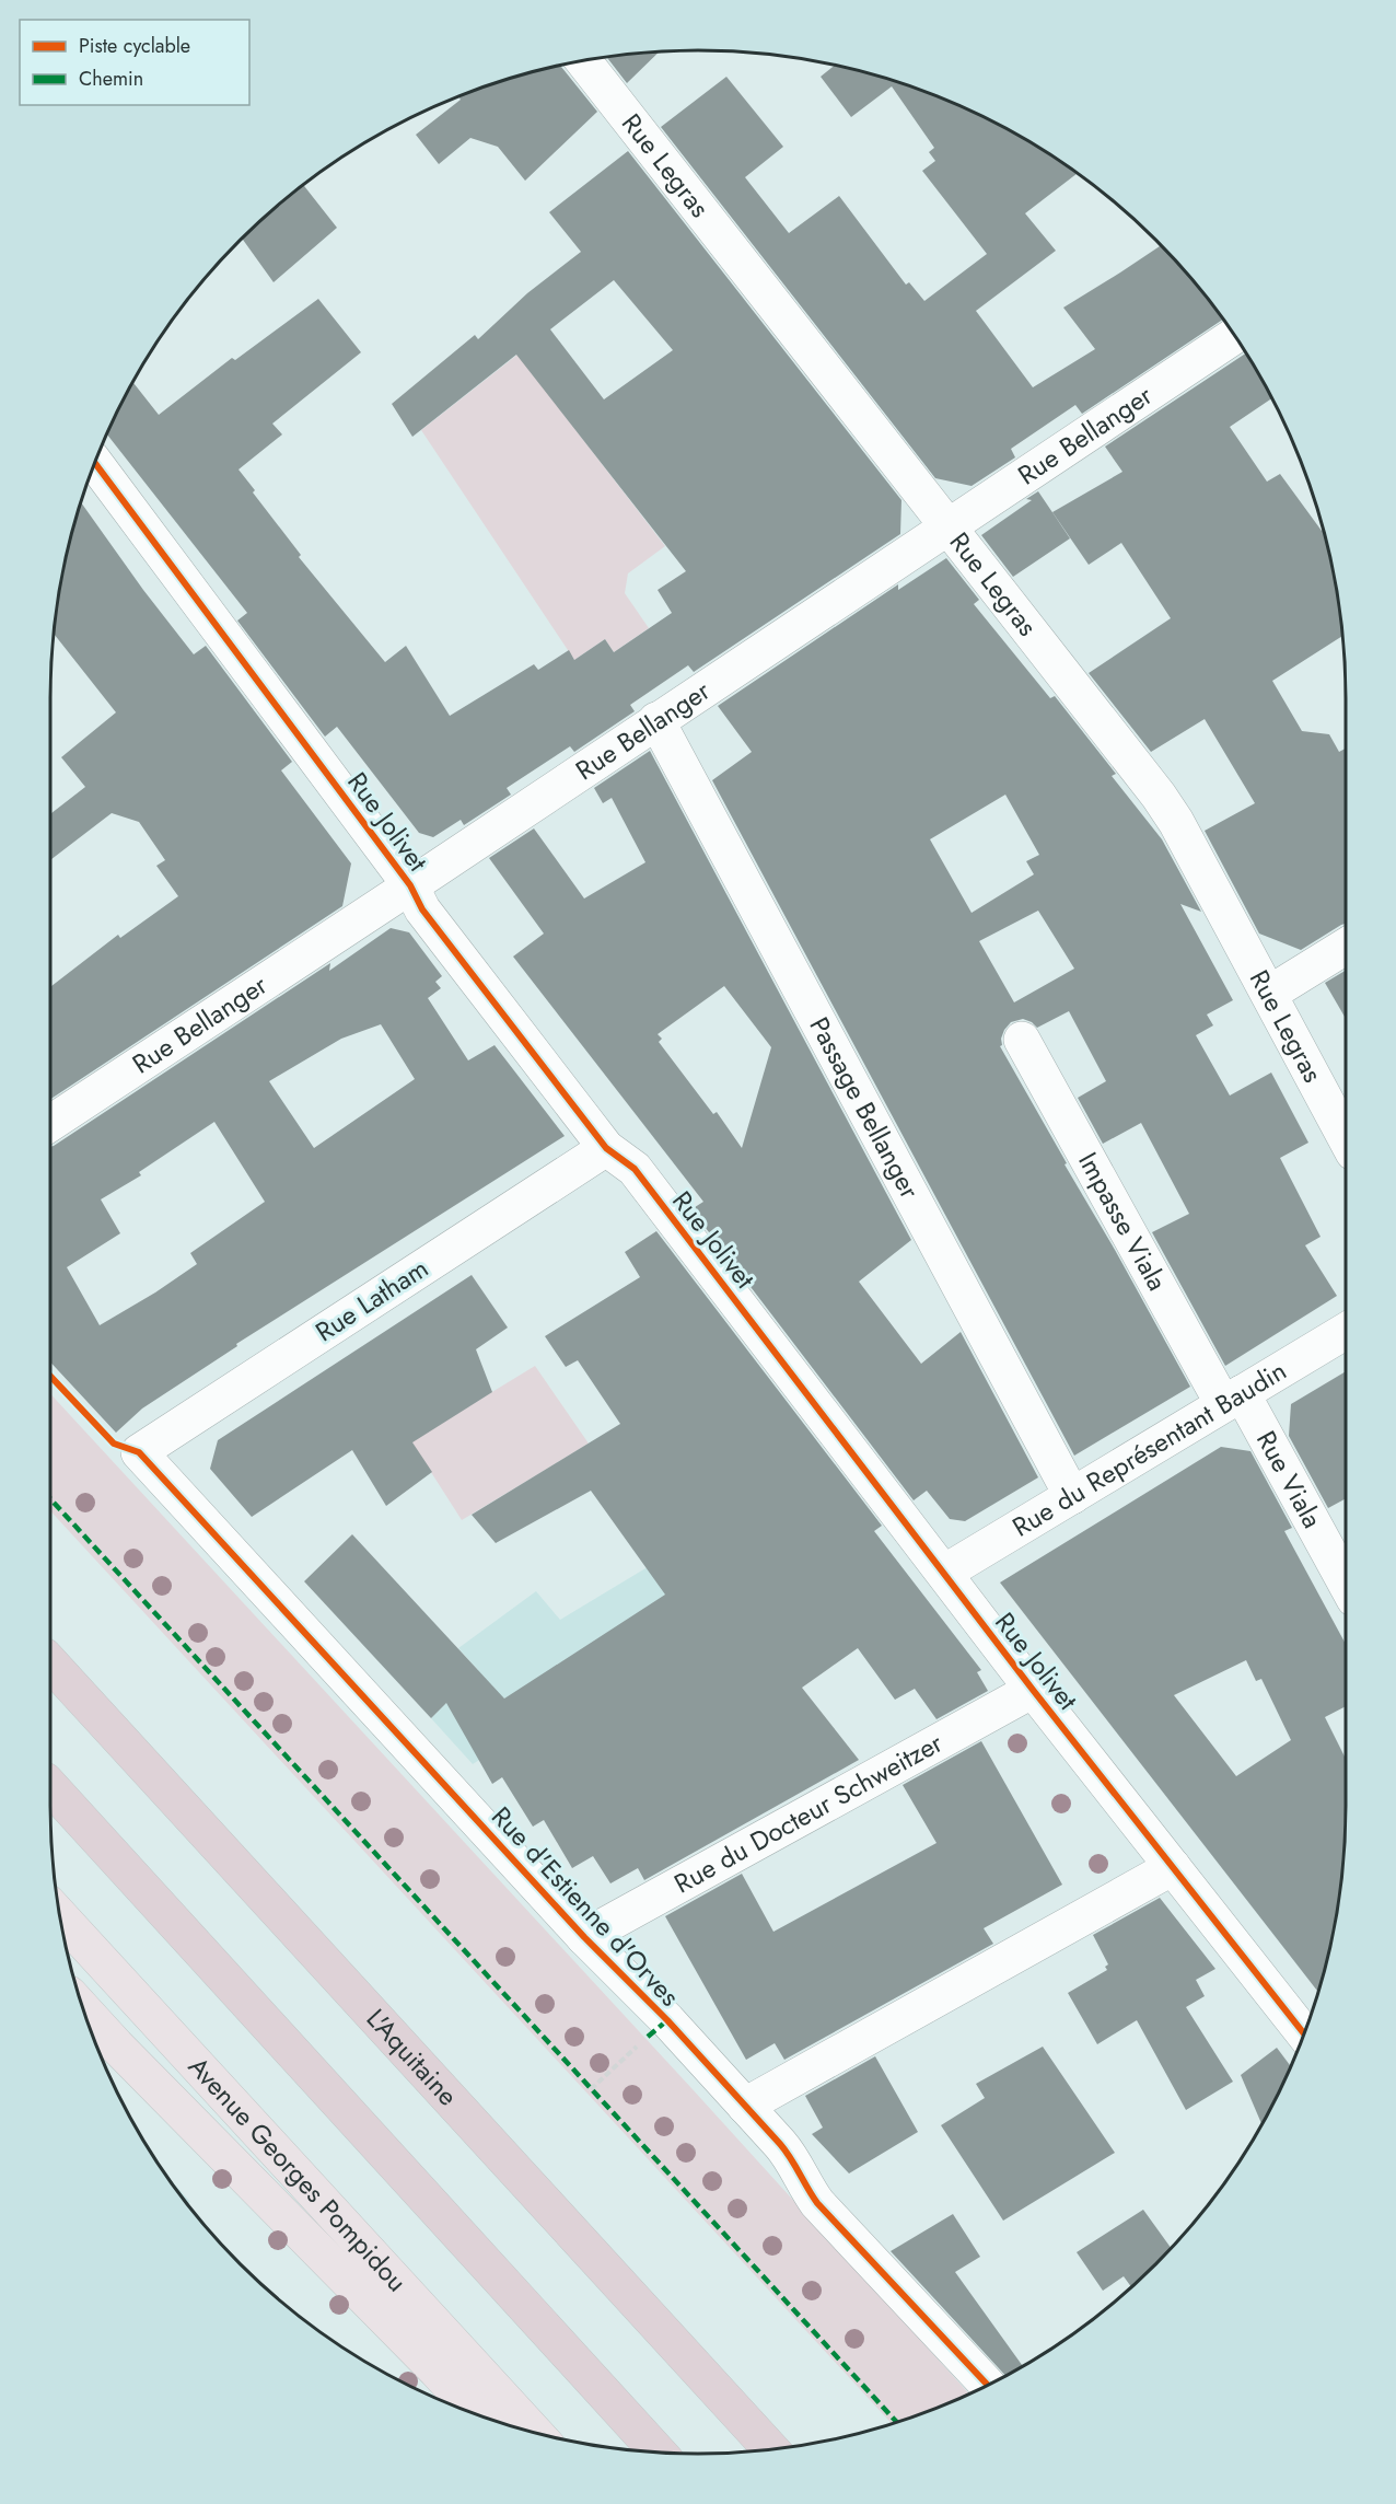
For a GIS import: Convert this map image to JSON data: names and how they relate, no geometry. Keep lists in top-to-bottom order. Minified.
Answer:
{"streets":{"highway":["L'Aquitaine"],"main road":["Avenue Georges Pompidou"],"street":["Rue Legras","Rue Bellanger","Rue Jolivet","Passage Bellanger","Impasse Viala","Rue Latham","Rue du Représentant Baudin","Rue Viala","Rue du Docteur Schweitzer","Rue d'Estienne d'Orves"]},"crossings":[["Rue Legras","Rue Bellanger"],["Rue Bellanger","Rue Jolivet"],["Rue Bellanger","Passage Bellanger"],["Rue Jolivet","Rue Latham"],["Rue Jolivet","Rue du Représentant Baudin"],["Rue Jolivet","Rue du Docteur Schweitzer"],["Passage Bellanger","Rue du Représentant Baudin"],["Impasse Viala","Rue du Représentant Baudin"],["Impasse Viala","Rue Viala"],["Rue Latham","Rue d'Estienne d'Orves"],["Rue du Représentant Baudin","Rue Viala"],["Rue du Docteur Schweitzer","Rue d'Estienne d'Orves"]],"legend":["Piste cyclable","Chemin"]}
